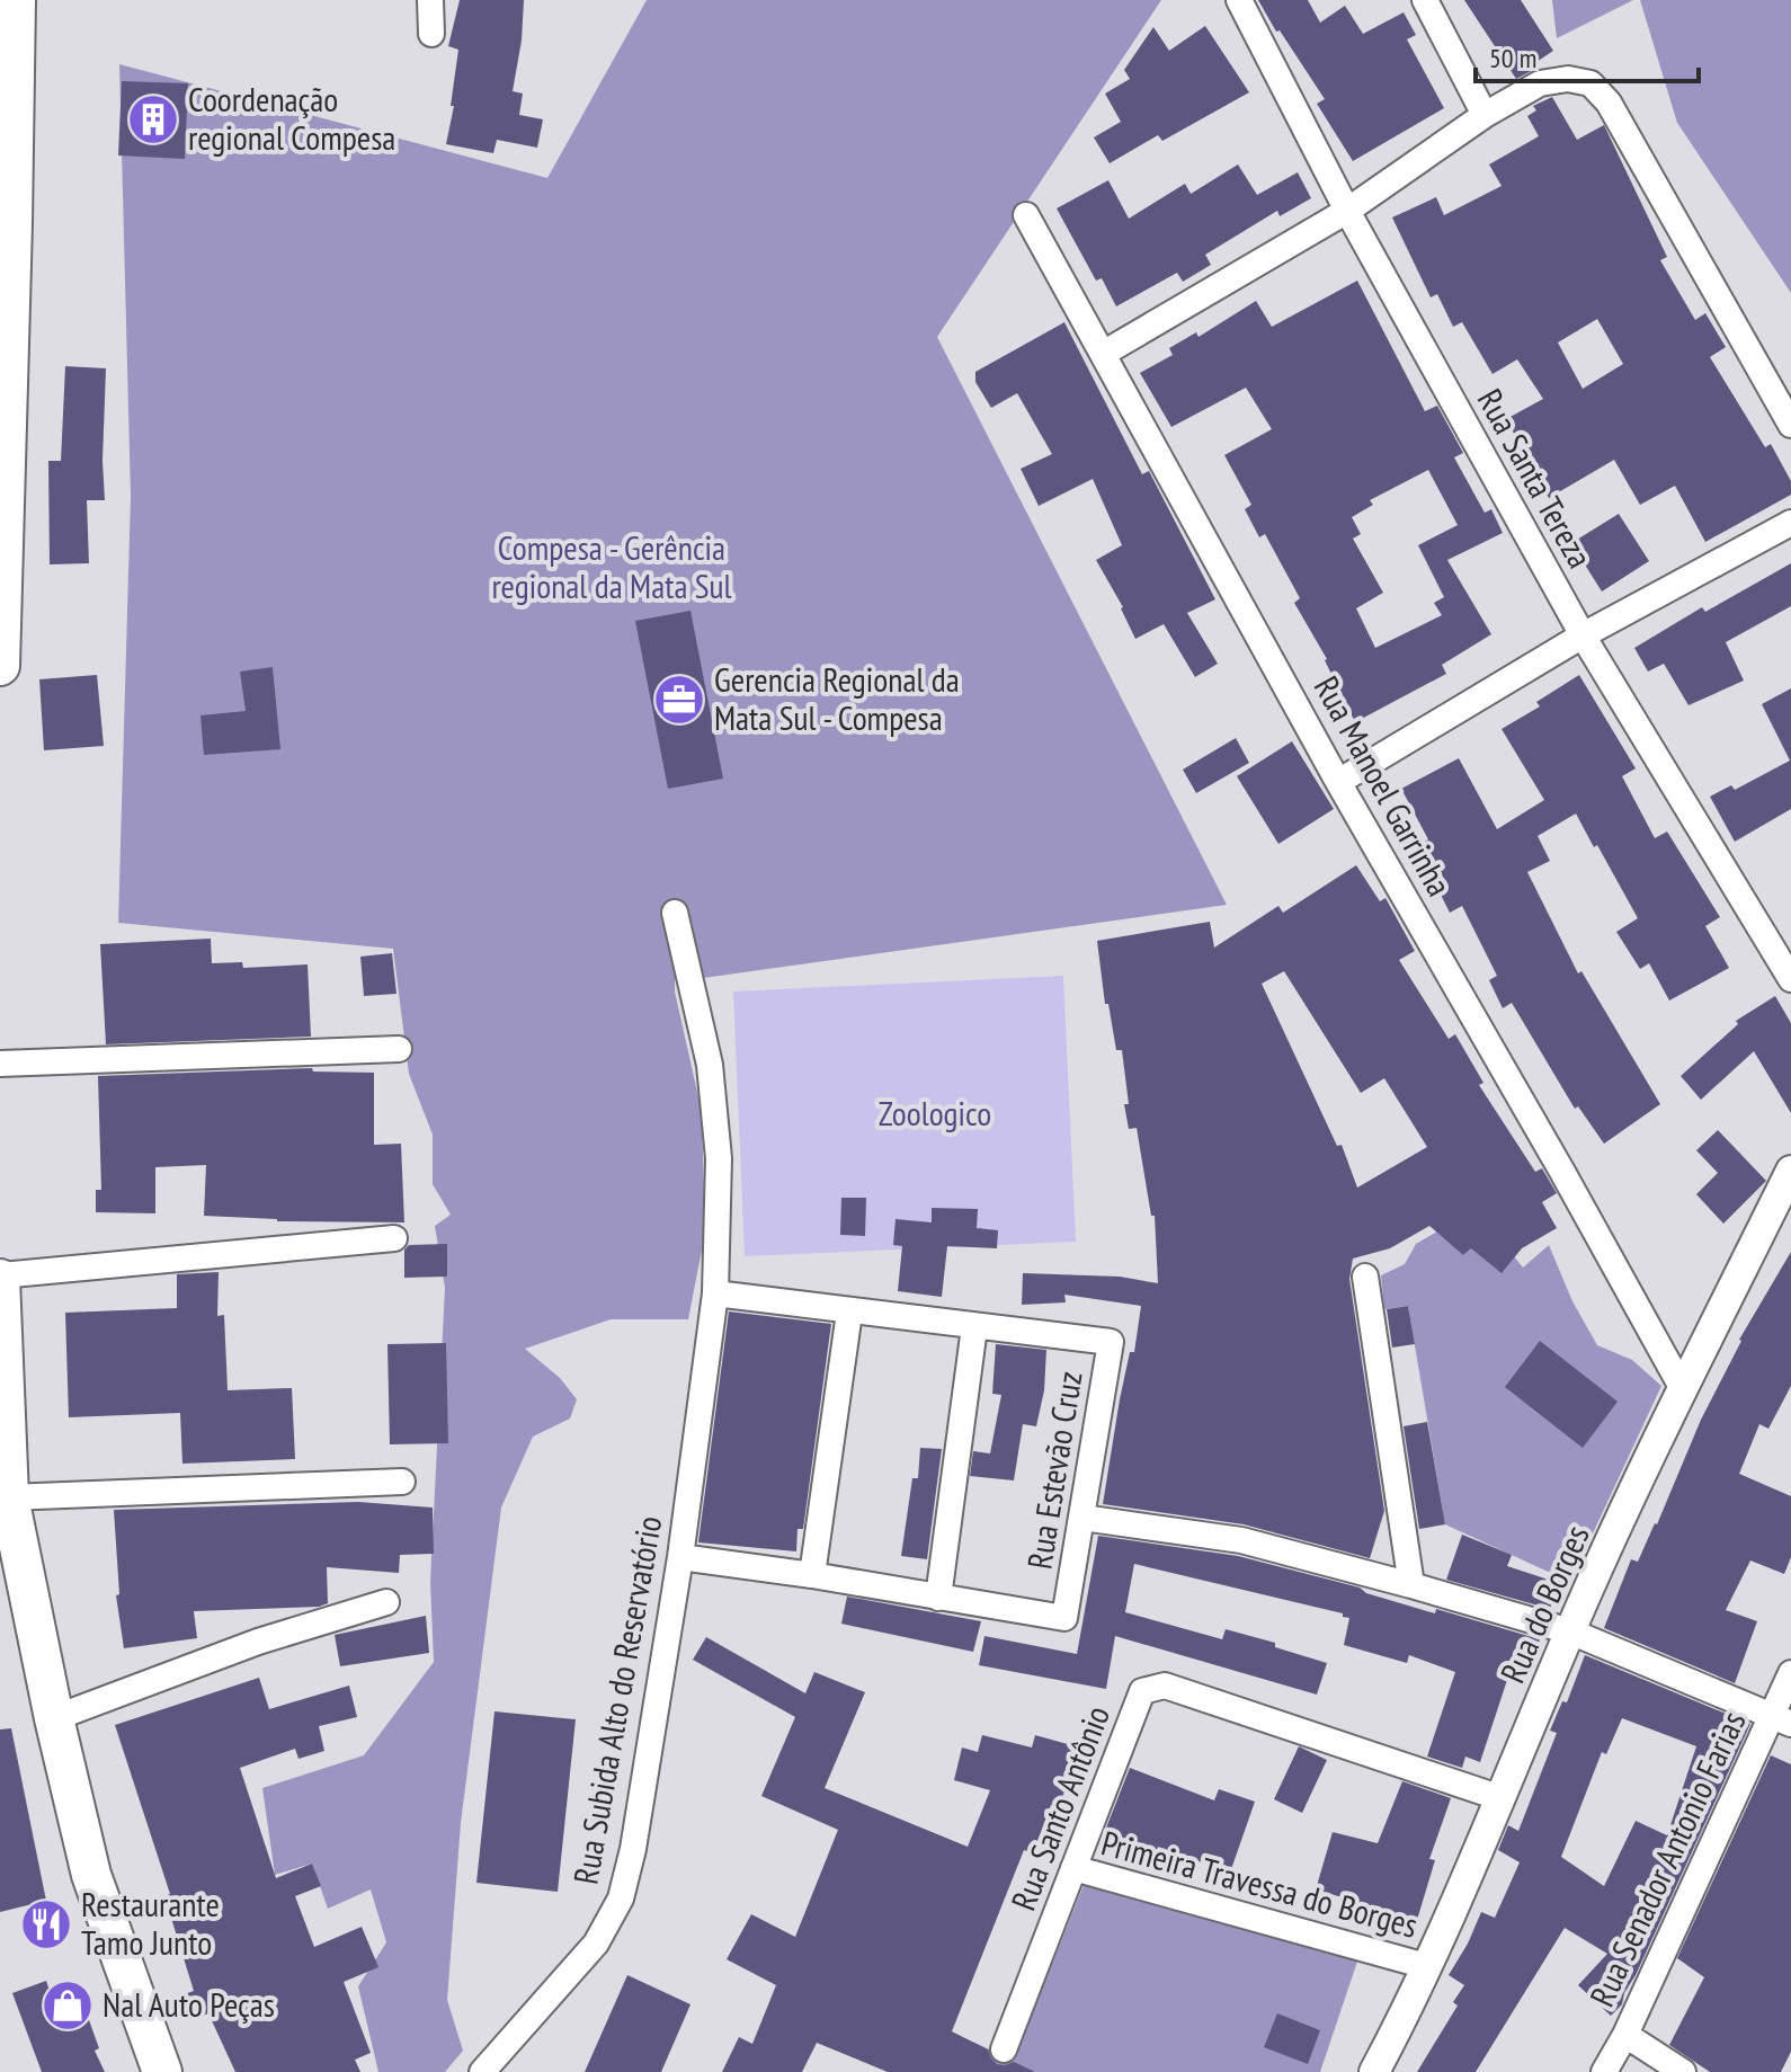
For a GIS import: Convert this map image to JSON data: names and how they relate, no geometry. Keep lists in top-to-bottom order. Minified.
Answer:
{"streets":{"street":["Rua Santa Tereza","Rua Manoel Garrinha","Rua Estevão Cruz","Rua do Borges","Rua Subida Alto do Reservatório","Rua Santo Antônio","Rua Senador Antonio Farias","Primeira Travessa do Borges"]},"crossings":[["Rua Manoel Garrinha","Rua do Borges"],["Rua Estevão Cruz","Rua Subida Alto do Reservatório"],["Rua do Borges","Rua Santo Antônio"],["Rua do Borges","Primeira Travessa do Borges"],["Rua Santo Antônio","Primeira Travessa do Borges"]],"parks":["Compesa - Gerência regional da Mata Sul","Zoologico"],"places":{"building":["Coordenação regional Compesa"],"office":["Gerencia Regional da Mata Sul - Compesa"],"restaurant":["Restaurante Tamo Junto"],"shop":["Nal Auto Peças"]},"scale_bar":"50 m"}
